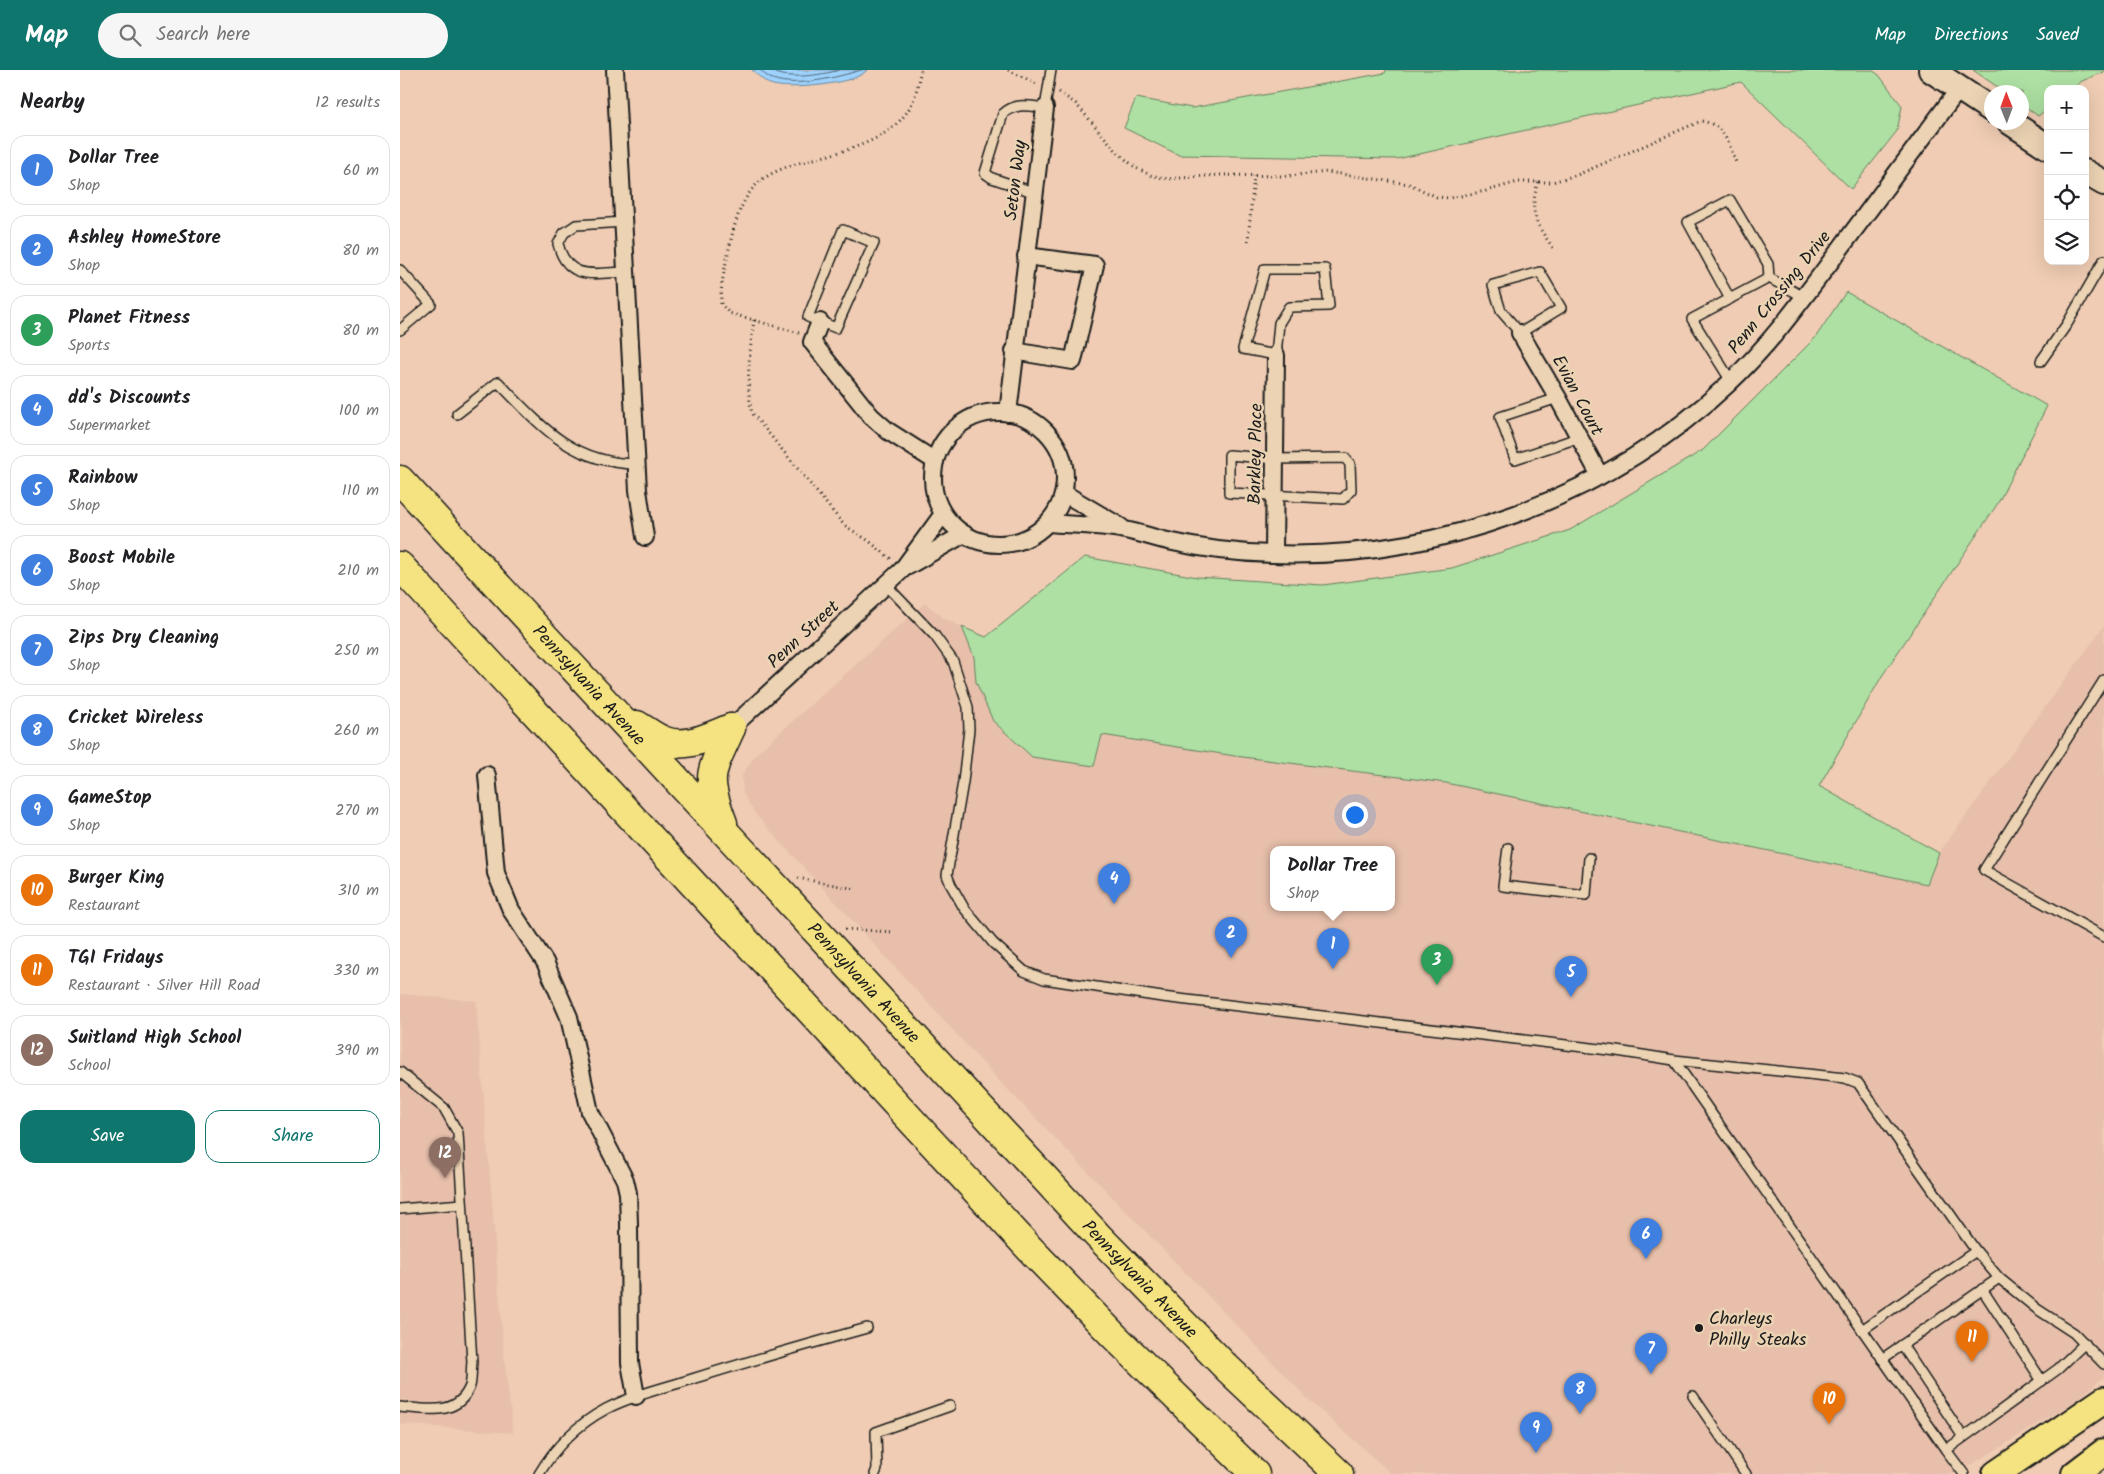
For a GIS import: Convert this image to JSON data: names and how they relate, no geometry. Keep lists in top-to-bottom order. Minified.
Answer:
{"streets":{"highway":["Pennsylvania Avenue"],"street":["Seton Way","Penn Crossing Drive","Evian Court","Barkley Place","Penn Street"]},"crossings":[["Seton Way","Penn Crossing Drive"],["Seton Way","Penn Street"],["Penn Crossing Drive","Evian Court"],["Penn Crossing Drive","Barkley Place"],["Penn Crossing Drive","Penn Street"]],"places":["Charleys Philly Steaks"],"north":"top","page":{"header":"Map","search":"Search here","nav":["Map","Directions","Saved"],"heading":["Nearby","12 results"],"map_buttons":["+","−"],"list":[{"mark":"1","name":"Dollar Tree","note":"Shop","value":"60 m"},{"mark":"2","name":"Ashley HomeStore","note":"Shop","value":"80 m"},{"mark":"3","name":"Planet Fitness","note":"Sports","value":"80 m"},{"mark":"4","name":"dd's Discounts","note":"Supermarket","value":"100 m"},{"mark":"5","name":"Rainbow","note":"Shop","value":"110 m"},{"mark":"6","name":"Boost Mobile","note":"Shop","value":"210 m"},{"mark":"7","name":"Zips Dry Cleaning","note":"Shop","value":"250 m"},{"mark":"8","name":"Cricket Wireless","note":"Shop","value":"260 m"},{"mark":"9","name":"GameStop","note":"Shop","value":"270 m"},{"mark":"10","name":"Burger King","note":"Restaurant","value":"310 m"},{"mark":"11","name":"TGI Fridays","note":"Restaurant · Silver Hill Road","value":"330 m"},{"mark":"12","name":"Suitland High School","note":"School","value":"390 m"}],"popup":["Dollar Tree","Shop"],"pins":["4","2","1","3","5","12","6","11","7","8","10","9"],"buttons":["Save","Share"]}}
